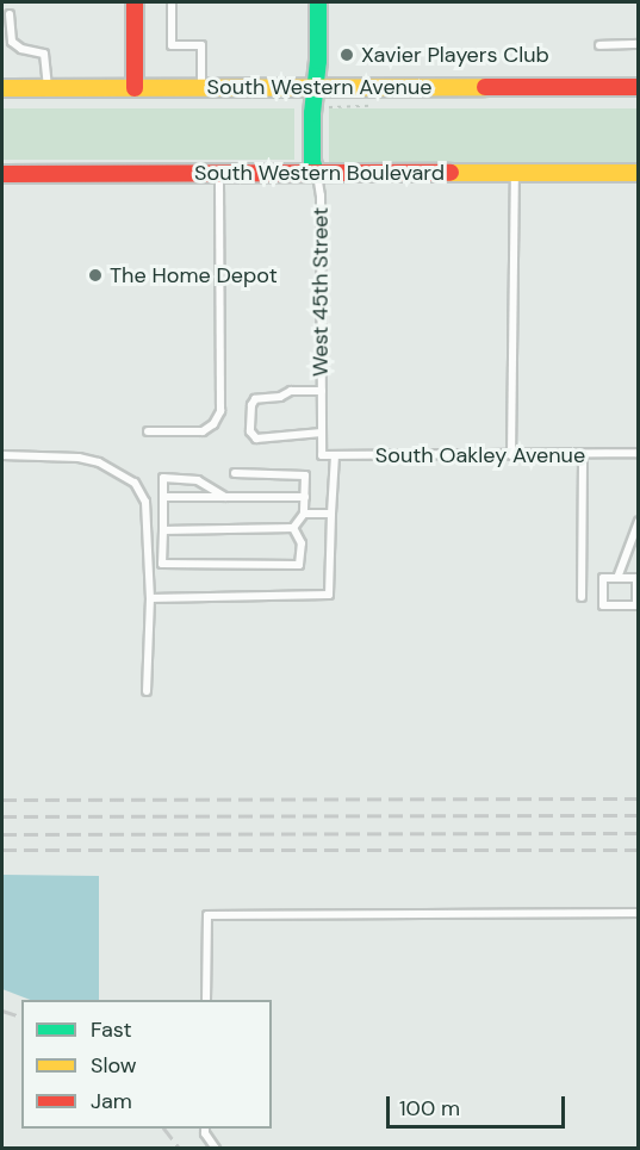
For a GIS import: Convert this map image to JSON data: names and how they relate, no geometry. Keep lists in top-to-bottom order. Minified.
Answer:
{"streets":{"street":["South Western Avenue","South Western Boulevard","West 45th Street"],"lane":["South Oakley Avenue"]},"crossings":[["South Western Avenue","West 45th Street"],["South Western Boulevard","West 45th Street"],["West 45th Street","South Oakley Avenue"]],"places":["Xavier Players Club","The Home Depot"],"legend":["Fast","Slow","Jam"],"scale_bar":"100 m"}
